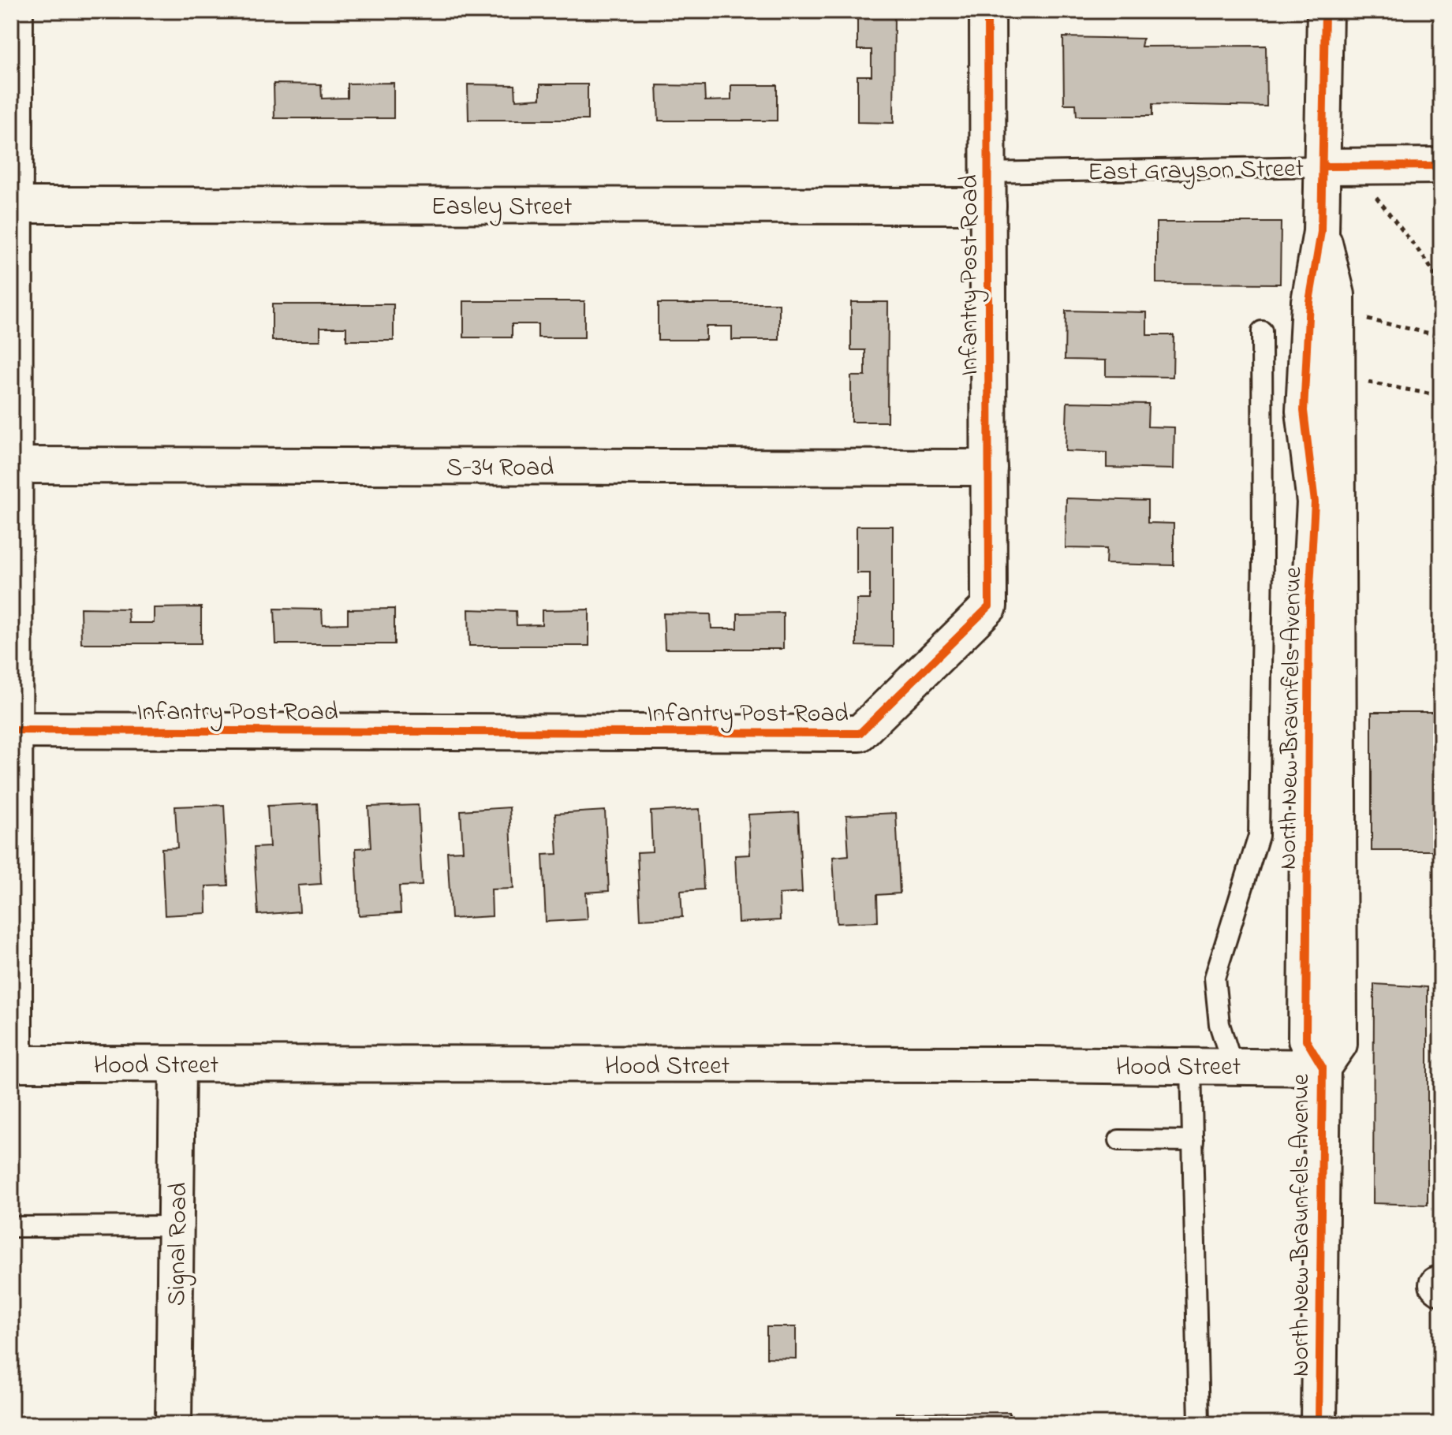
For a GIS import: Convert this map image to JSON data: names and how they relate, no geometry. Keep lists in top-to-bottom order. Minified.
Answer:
{"streets":{"street":["East Grayson Street","Easley Street","Infantry Post Road","S-34 Road","North New Braunfels Avenue","Hood Street","Signal Road"]},"crossings":[["East Grayson Street","Easley Street"],["East Grayson Street","Infantry Post Road"],["East Grayson Street","North New Braunfels Avenue"],["Easley Street","Infantry Post Road"],["Infantry Post Road","S-34 Road"],["North New Braunfels Avenue","Hood Street"],["Hood Street","Signal Road"]]}
